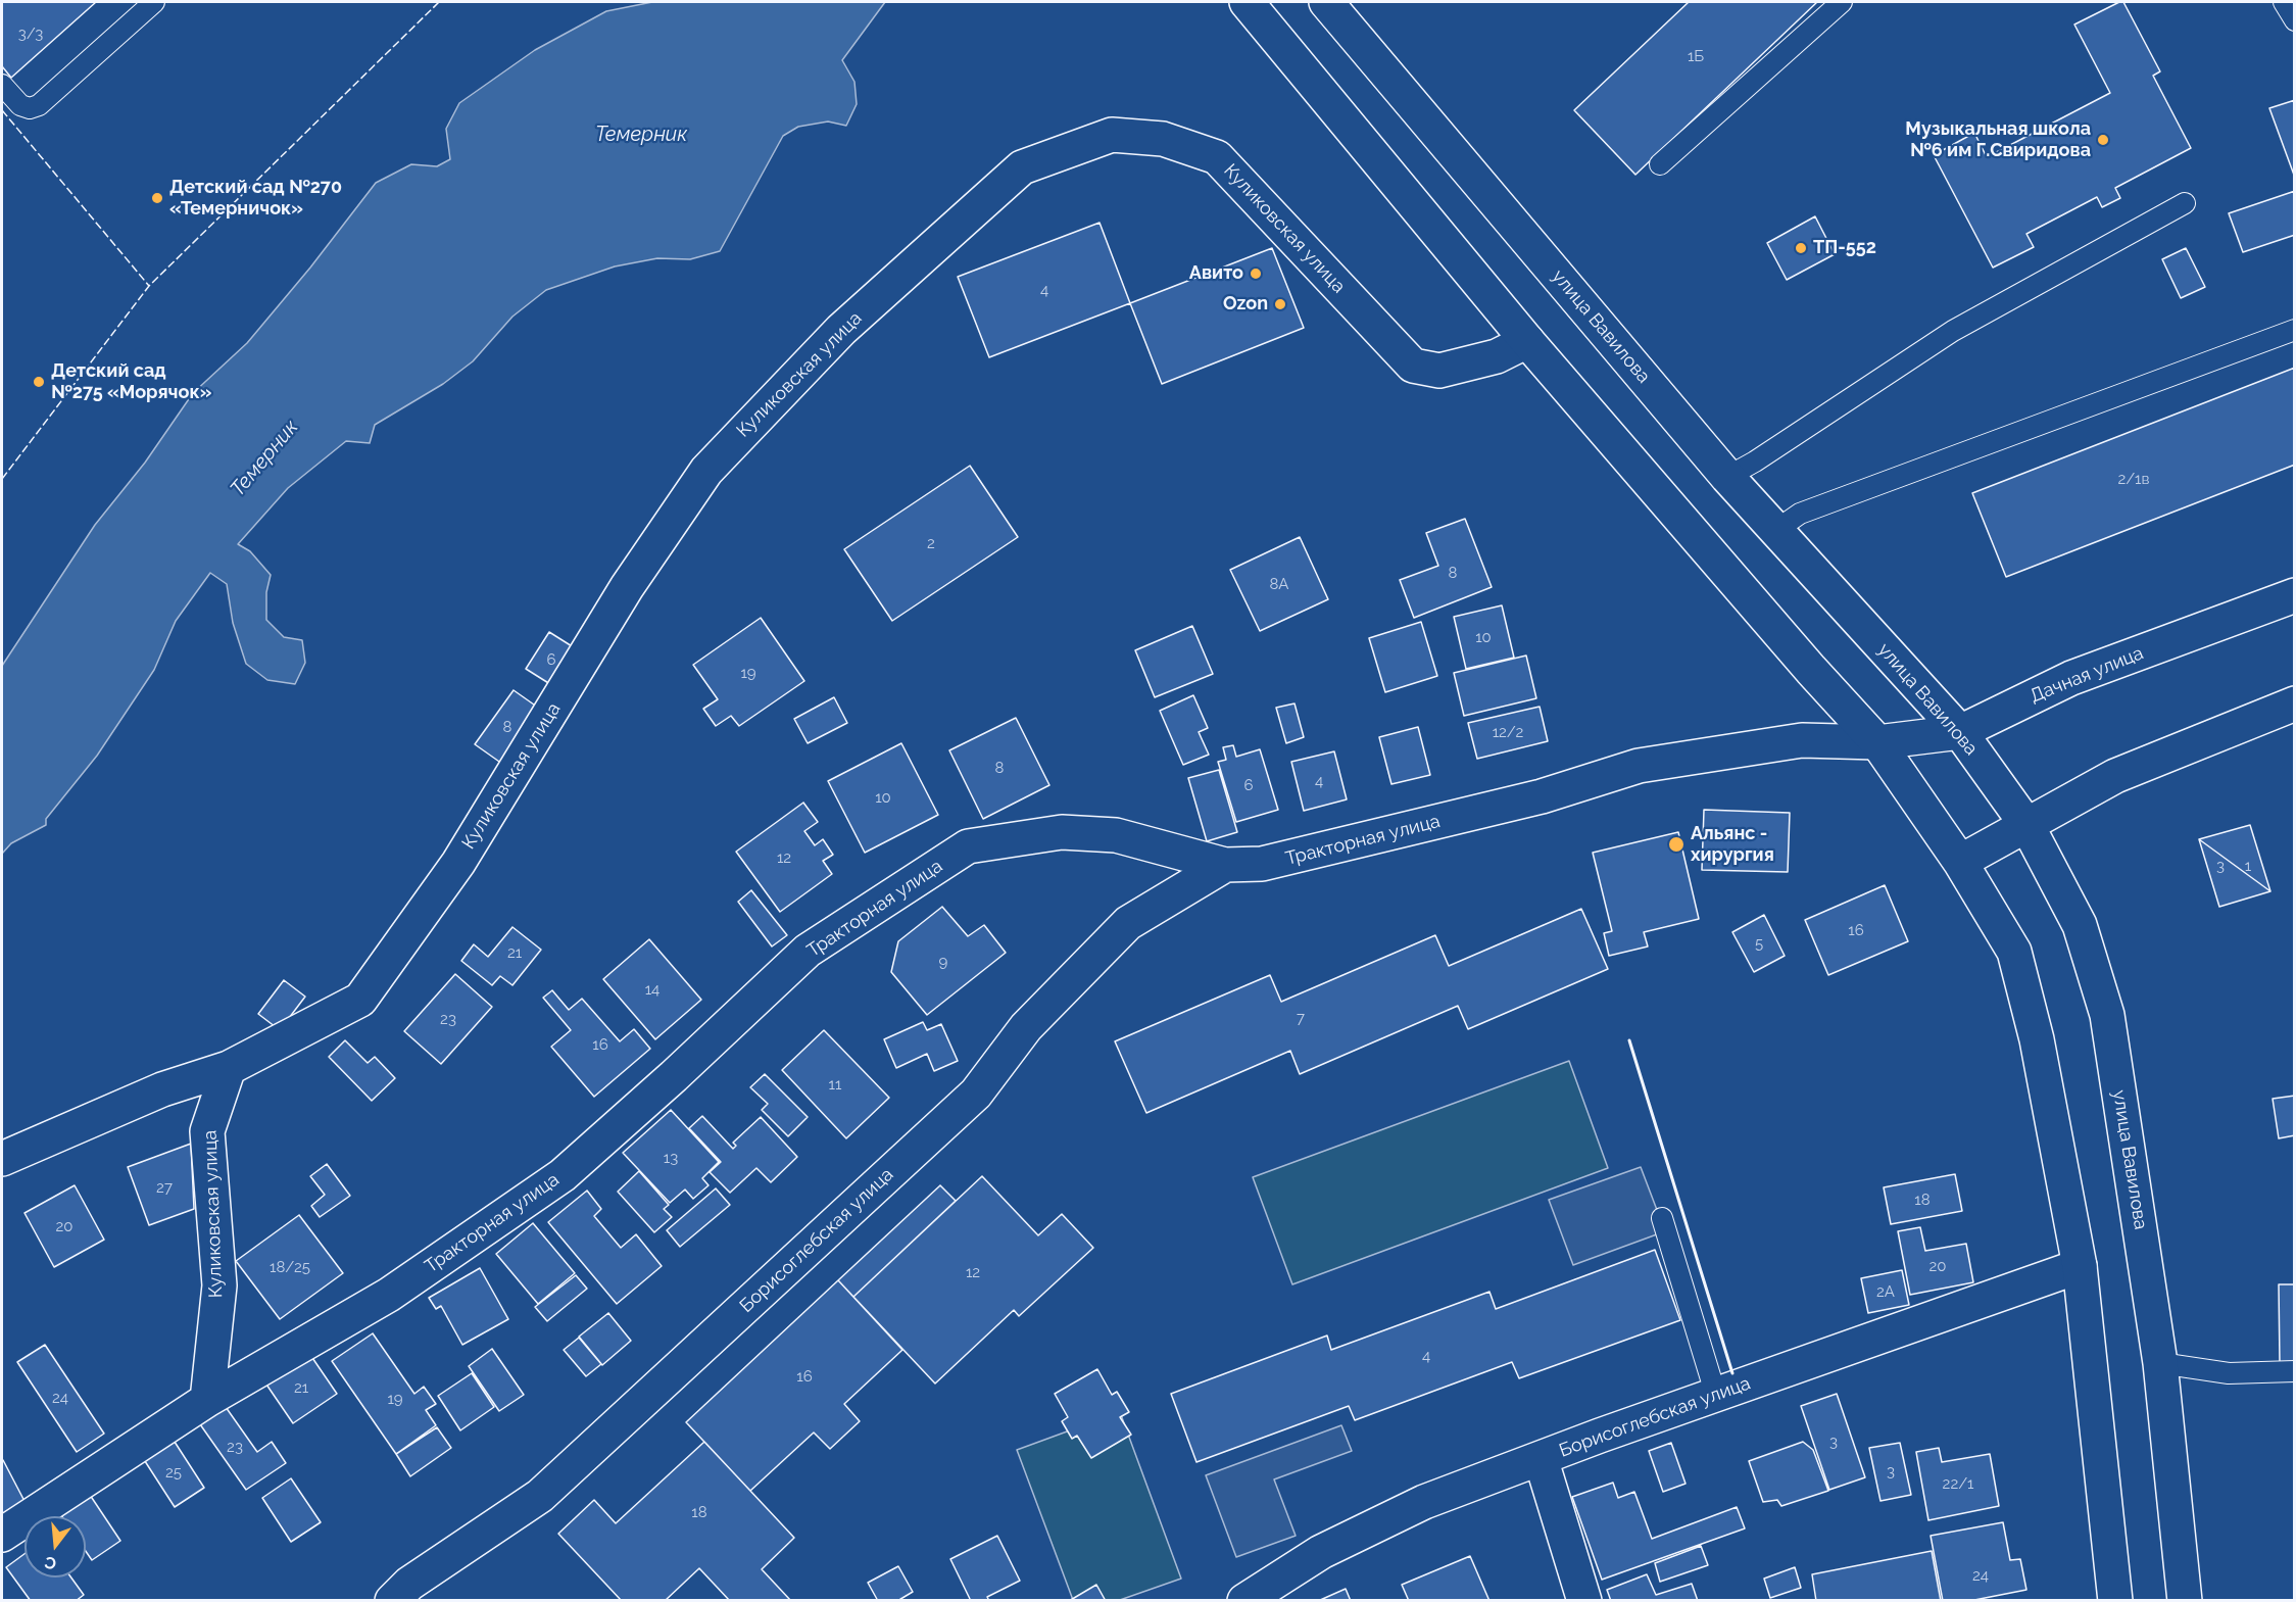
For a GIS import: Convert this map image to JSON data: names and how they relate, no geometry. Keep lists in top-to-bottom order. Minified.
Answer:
{"streets":{"street":["Куликовская улица","улица Вавилова","Дачная улица","Тракторная улица","Борисоглебская улица"]},"crossings":[["Куликовская улица","Тракторная улица"],["улица Вавилова","Дачная улица"],["Дачная улица","Тракторная улица"],["Тракторная улица","Борисоглебская улица"]],"water":["Темерник"],"places":["Музыкальная школа №6 им Г.Свиридова","Детский сад №270 «Темерничок»","ТП-552","Авито","Ozon","Детский сад №275 «Морячок»","Альянс - хирургия"],"house_numbers":["3/3","1Б","4","2/1в","2","8","8А","10","6","19","8","12/2","8","4","6","10","12","3","1","16","5","21","9","14","7","23","16","11","13","27","18","20","20","18/25","12","2А","4","16","21","24","19","3","23","3","25","22/1","18","24"],"north":"bottom"}
